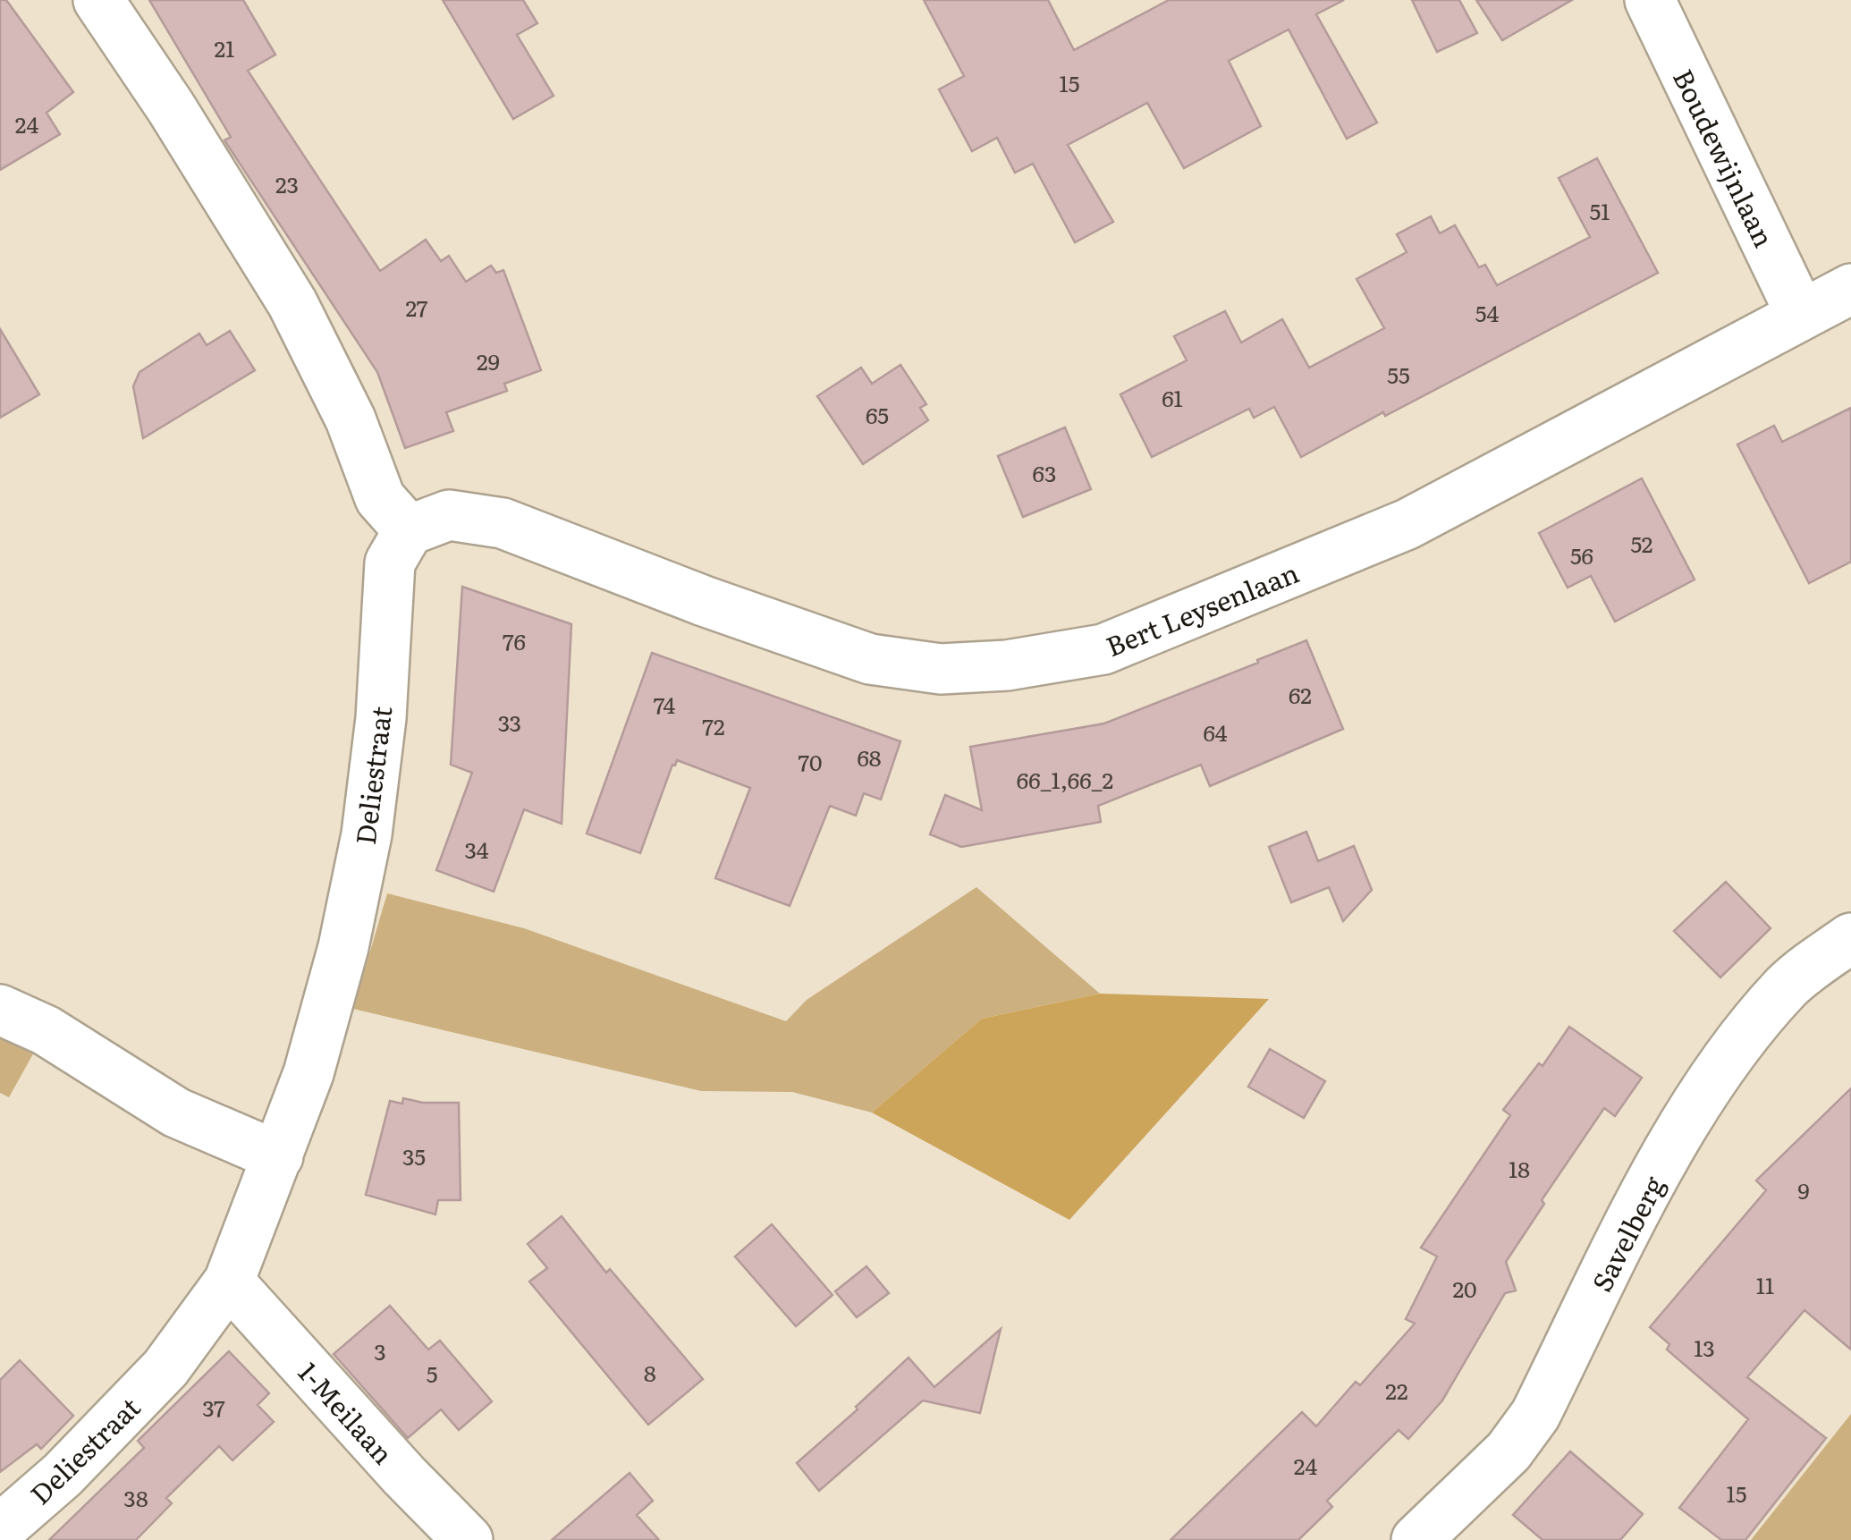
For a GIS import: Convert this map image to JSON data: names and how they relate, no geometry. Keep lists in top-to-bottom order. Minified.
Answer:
{"streets":{"street":["Boudewijnlaan","Bert Leysenlaan","Deliestraat","Savelberg","1-Meilaan"]},"crossings":[["Boudewijnlaan","Bert Leysenlaan"],["Bert Leysenlaan","Deliestraat"],["Deliestraat","1-Meilaan"]],"house_numbers":["21","15","24","23","51","27","54","29","55","61","65","63","52","56","76","62","74","33","72","64","68","70","66_1,66_2","34","35","18","9","11","20","13","3","8","5","22","37","24","15","38"]}
